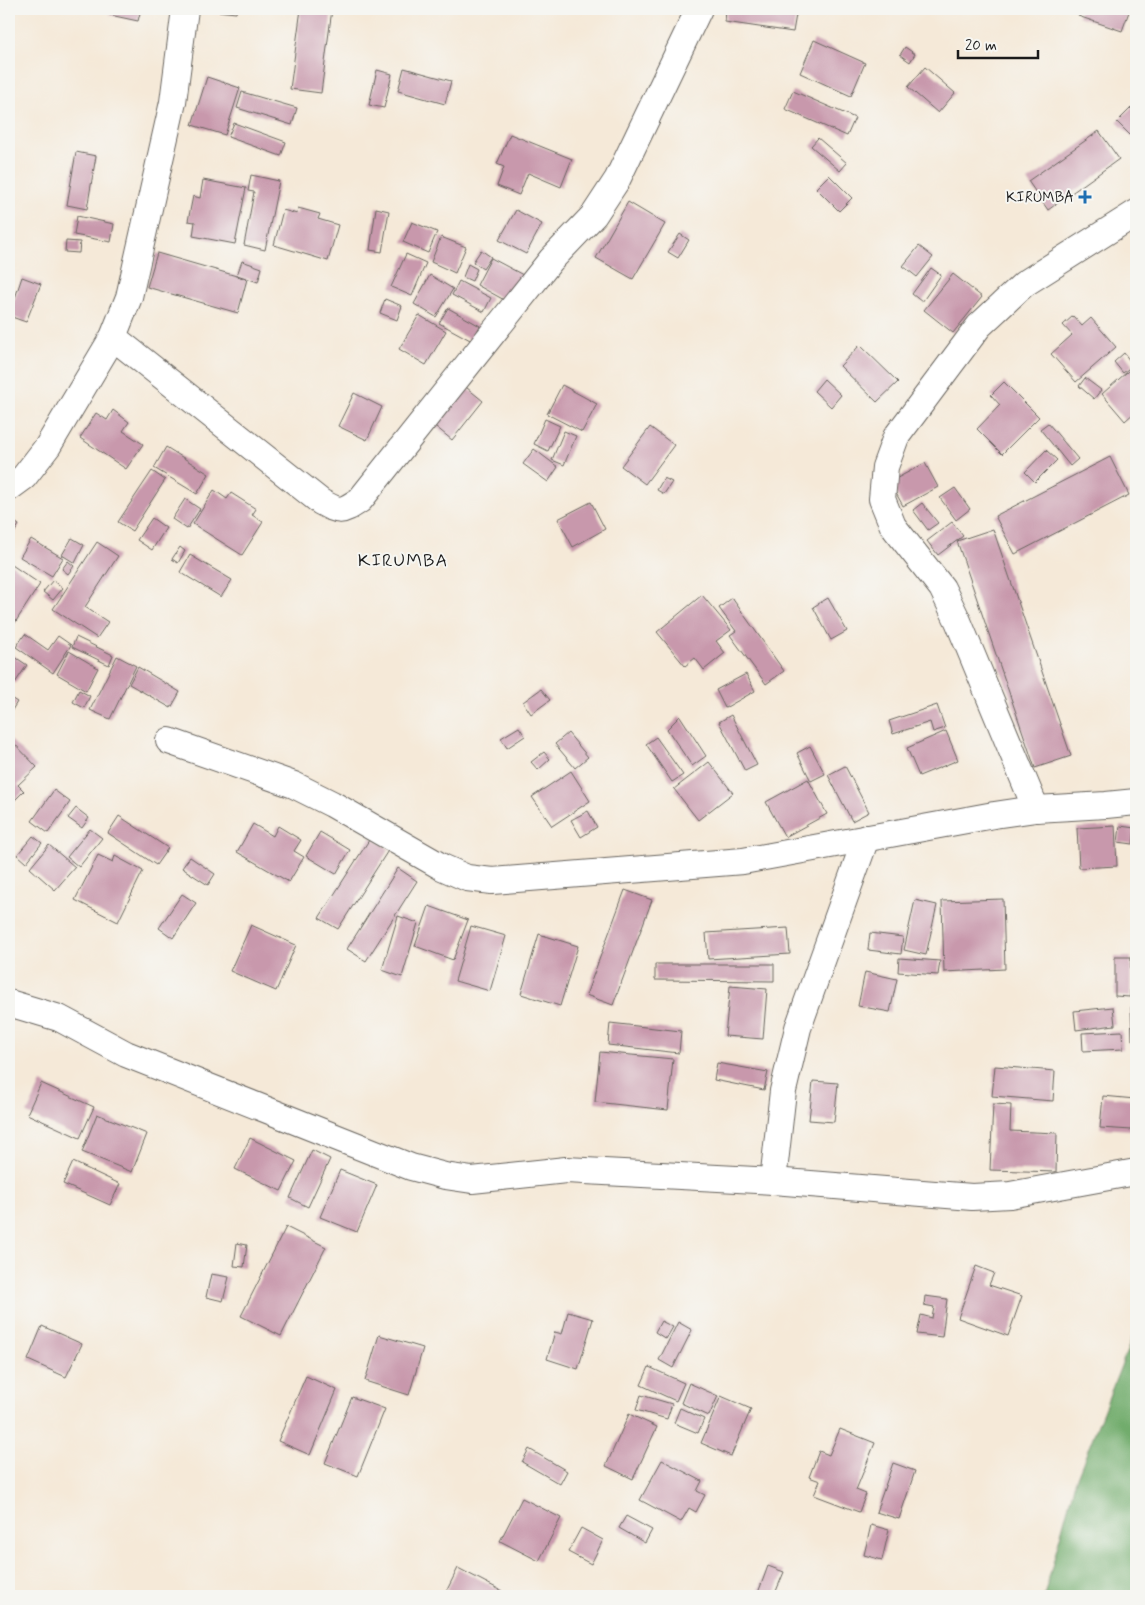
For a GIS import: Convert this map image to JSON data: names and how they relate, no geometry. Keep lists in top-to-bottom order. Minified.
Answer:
{"districts":["KIRUMBA"],"places":{"health":["KIRUMBA"]},"scale_bar":"20 m"}
